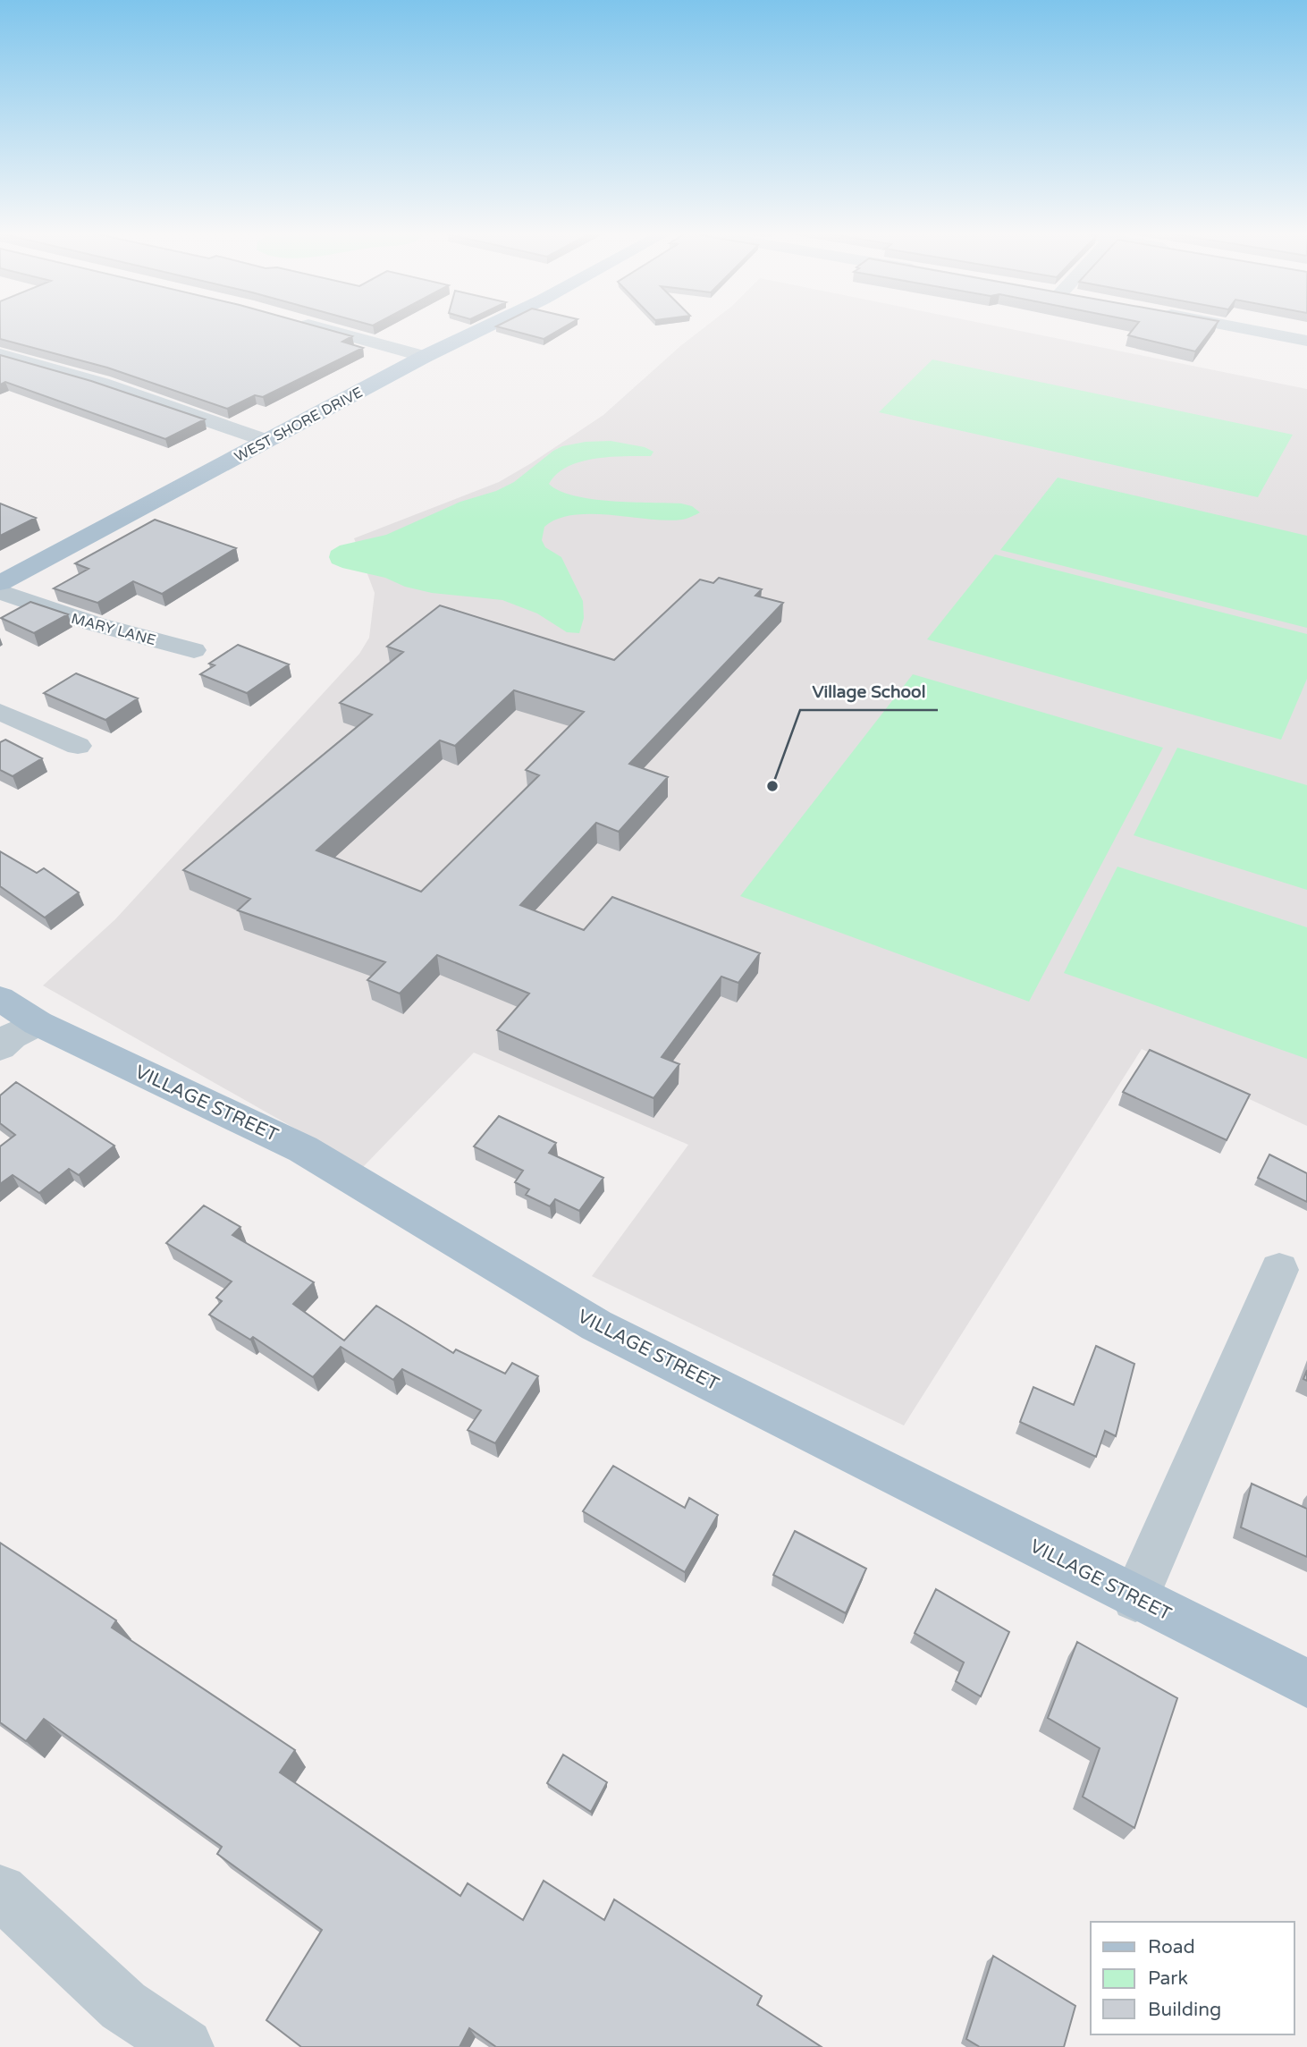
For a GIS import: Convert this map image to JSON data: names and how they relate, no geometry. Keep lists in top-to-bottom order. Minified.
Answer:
{"streets":{"main road":["WEST SHORE DRIVE","VILLAGE STREET"],"street":["MARY LANE"]},"places":["Village School"],"legend":["Road","Park","Building"]}
